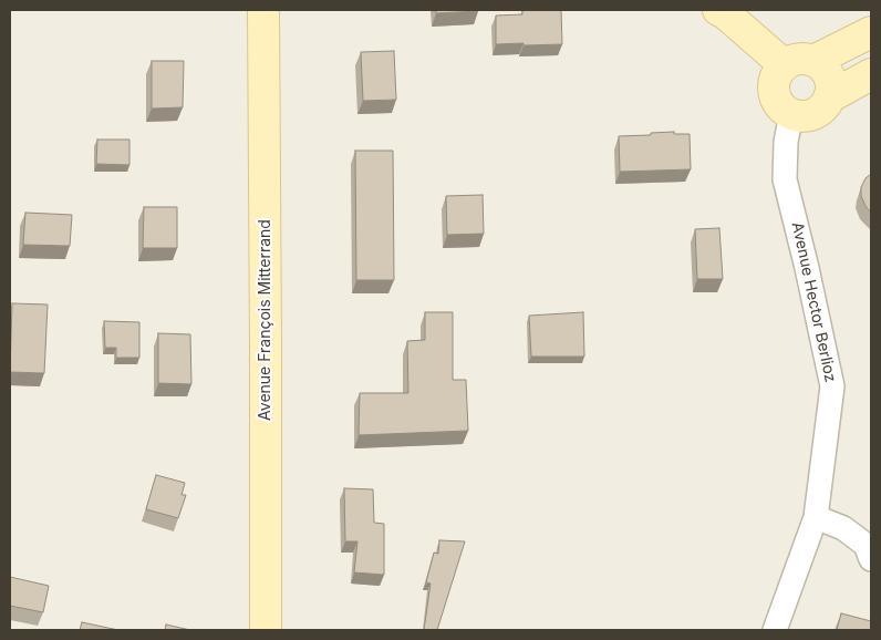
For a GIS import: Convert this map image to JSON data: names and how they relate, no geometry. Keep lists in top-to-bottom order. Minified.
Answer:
{"streets":{"main road":["Avenue François Mitterrand"],"street":["Avenue Hector Berlioz"]}}
